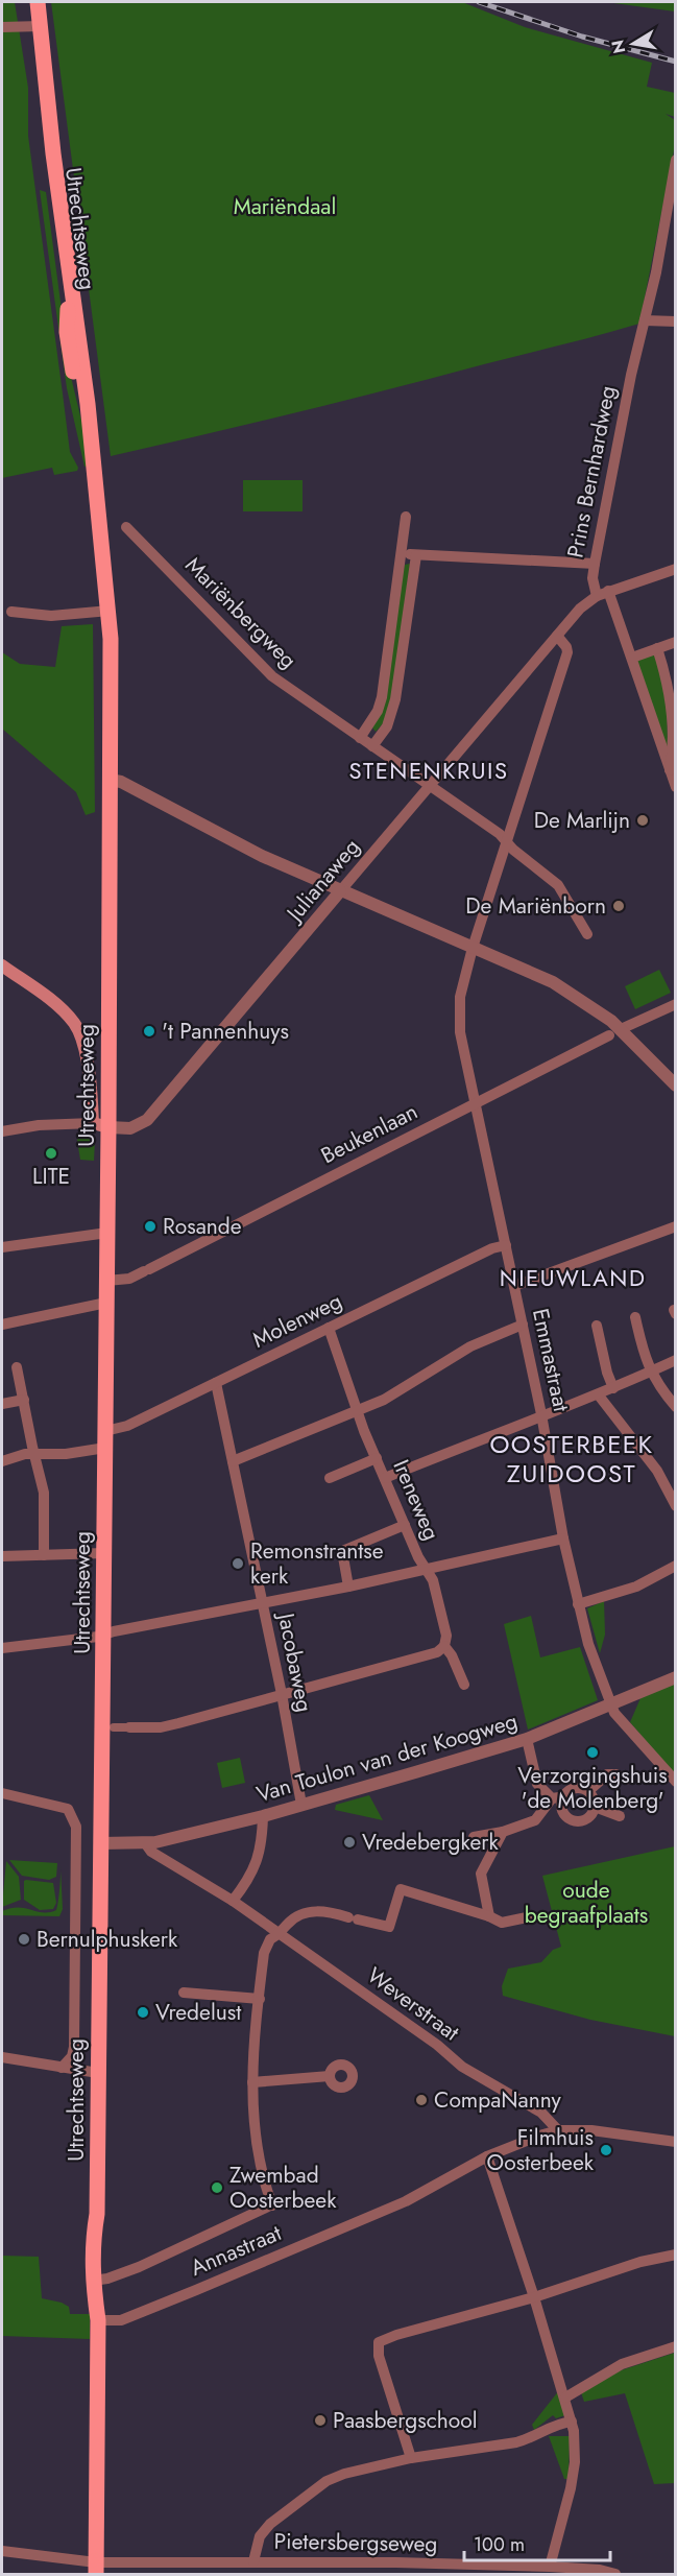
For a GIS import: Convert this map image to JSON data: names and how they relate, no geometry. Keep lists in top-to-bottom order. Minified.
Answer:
{"streets":{"main road":["Utrechtseweg"],"street":["Prins Bernhardweg","Mariënbergweg","Julianaweg","Beukenlaan","Molenweg","Emmastraat","Ireneweg","Jacobaweg","Van Toulon van der Koogweg","Weverstraat","Annastraat","Pietersbergseweg"]},"crossings":[["Utrechtseweg","Julianaweg"],["Utrechtseweg","Beukenlaan"],["Utrechtseweg","Molenweg"],["Utrechtseweg","Van Toulon van der Koogweg"],["Utrechtseweg","Annastraat"],["Utrechtseweg","Pietersbergseweg"],["Mariënbergweg","Julianaweg"],["Beukenlaan","Emmastraat"],["Molenweg","Emmastraat"],["Molenweg","Ireneweg"],["Molenweg","Jacobaweg"],["Emmastraat","Van Toulon van der Koogweg"],["Jacobaweg","Van Toulon van der Koogweg"],["Van Toulon van der Koogweg","Weverstraat"],["Weverstraat","Annastraat"]],"districts":["STENENKRUIS","NIEUWLAND","OOSTERBEEK ZUIDOOST"],"parks":["Mariëndaal","oude begraafplaats"],"places":["De Marlijn","De Mariënborn","'t Pannenhuys","LITE","Rosande","Remonstrantse kerk","Verzorgingshuis 'de Molenberg'","Vredebergkerk","Bernulphuskerk","Vredelust","CompaNanny","Filmhuis Oosterbeek","Zwembad Oosterbeek","Paasbergschool"],"scale_bar":"100 m","north":"left"}
